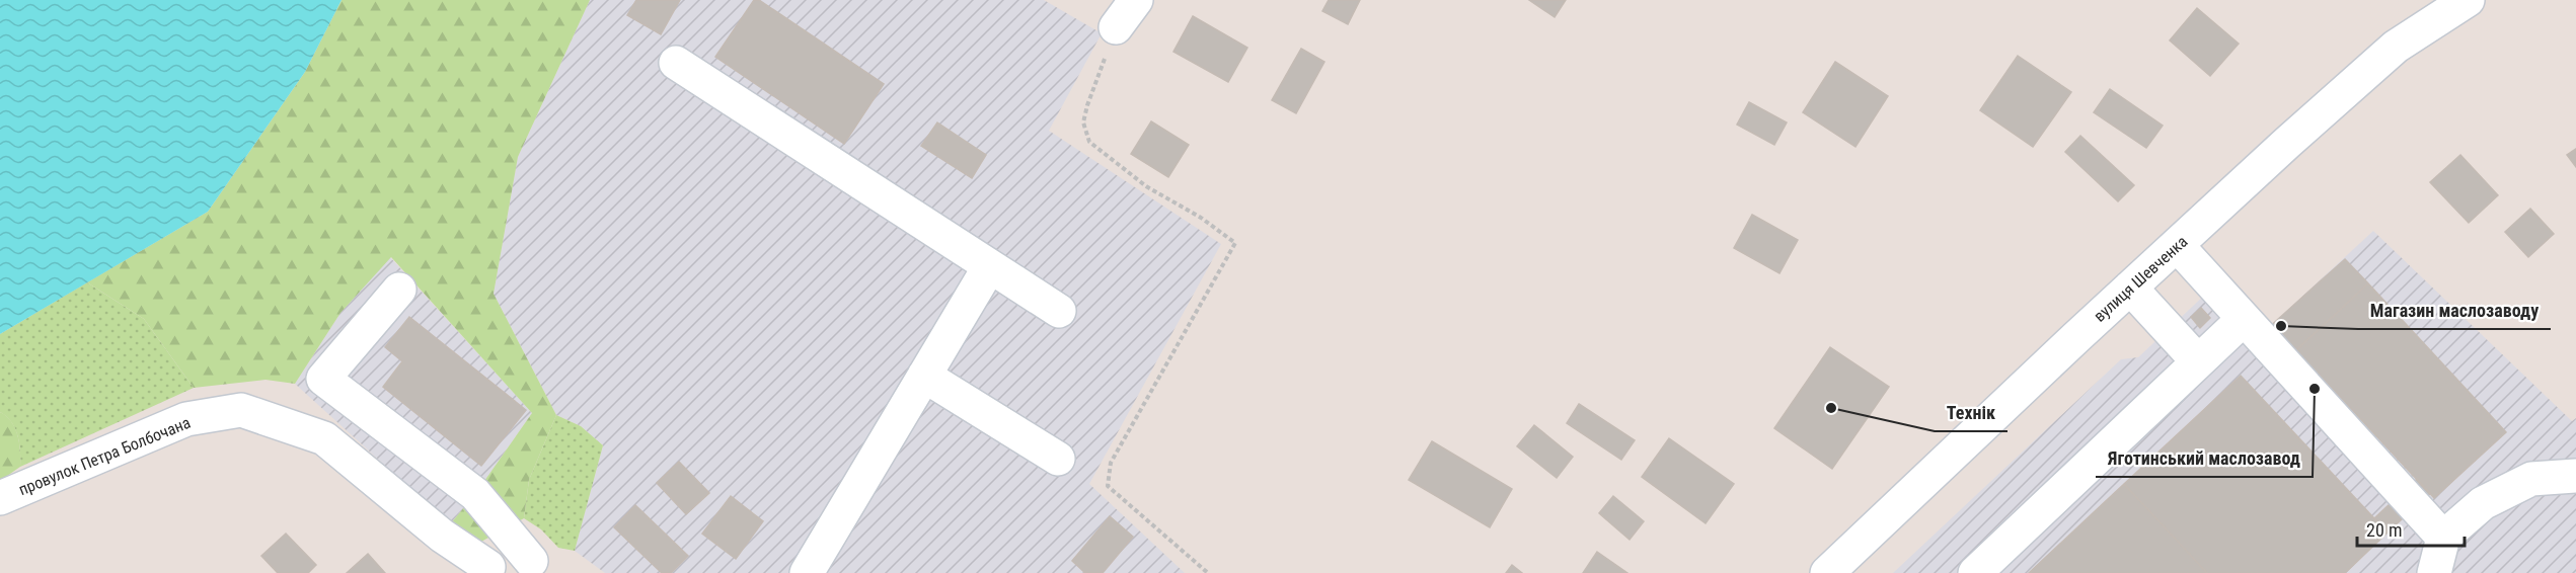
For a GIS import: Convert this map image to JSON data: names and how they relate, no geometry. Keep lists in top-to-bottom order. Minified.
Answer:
{"streets":{"street":["вулиця Шевченка","провулок Петра Болбочана"]},"places":["Магазин маслозаводу","Яготинський маслозавод","Технік"],"scale_bar":"20 m"}
